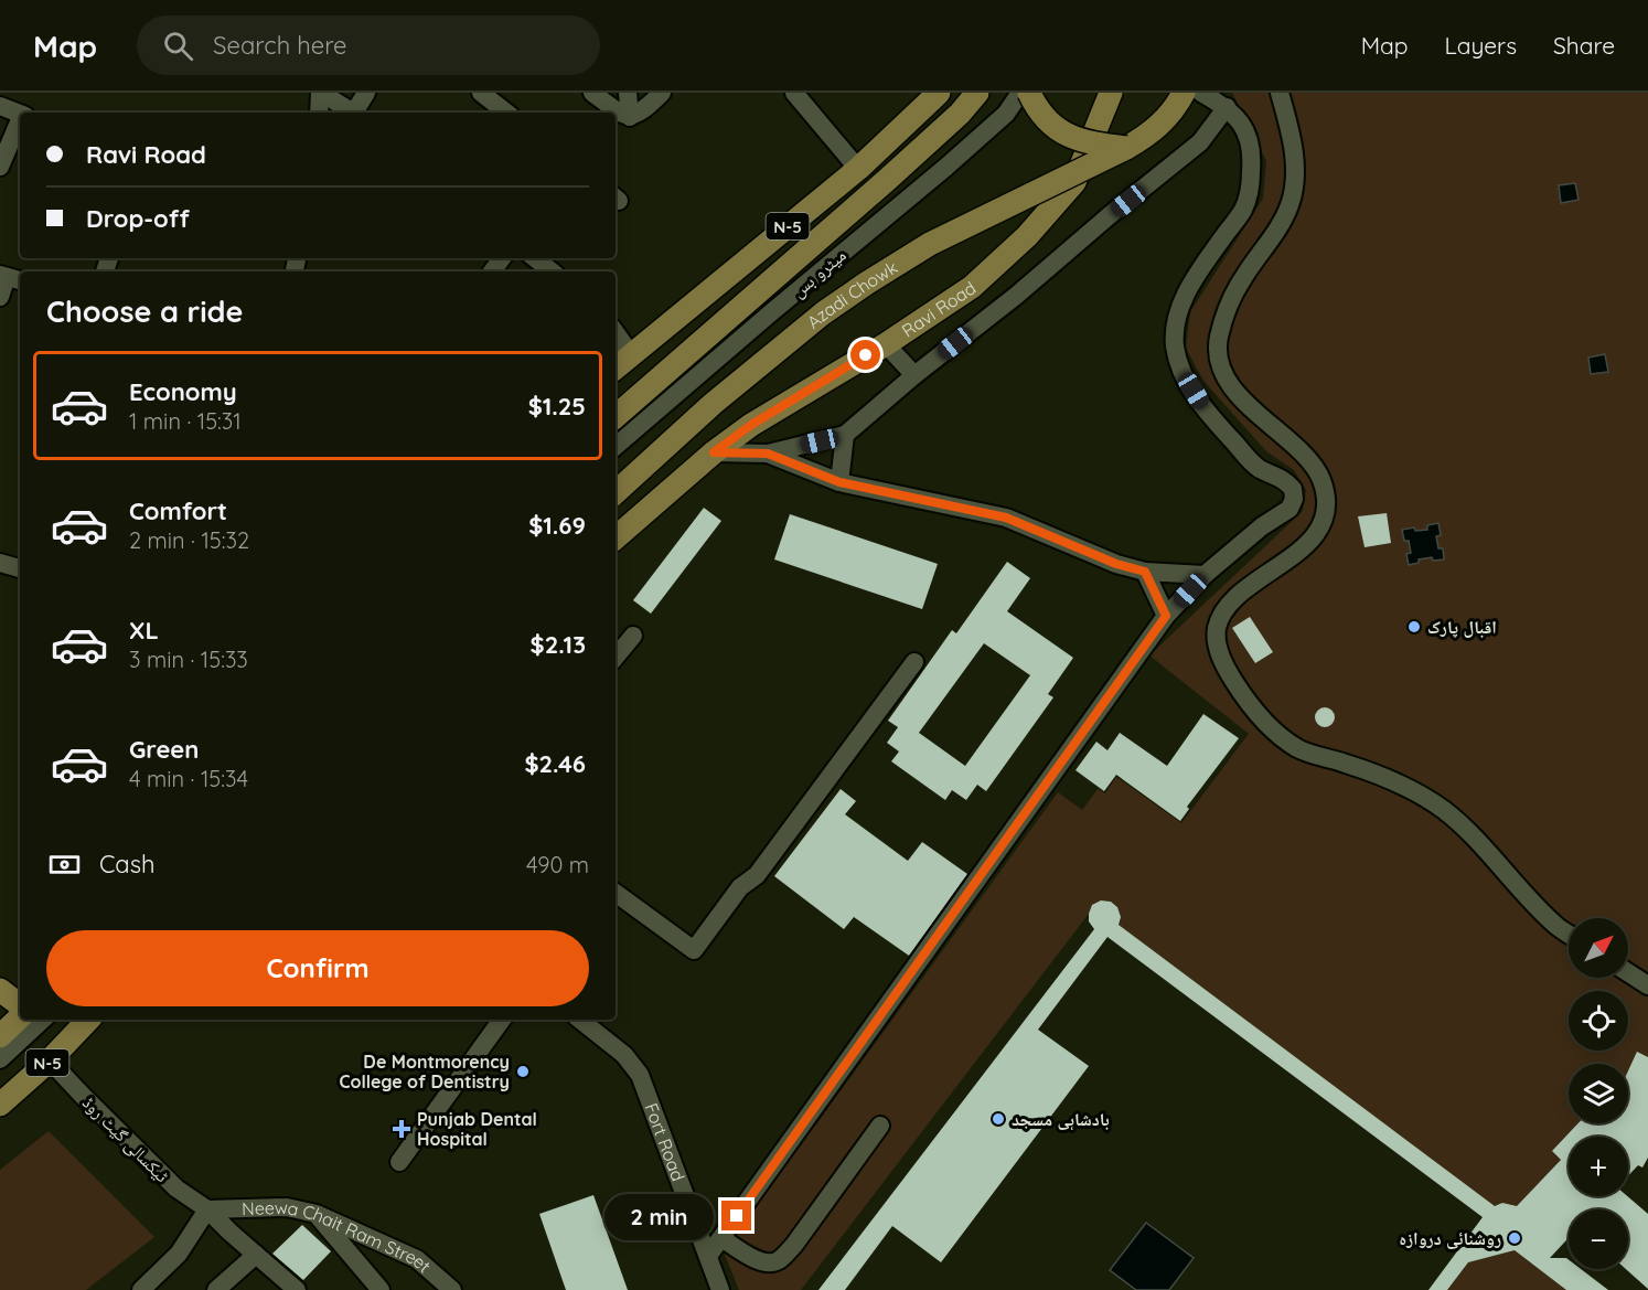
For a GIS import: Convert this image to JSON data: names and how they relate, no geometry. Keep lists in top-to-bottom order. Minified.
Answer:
{"streets":{"main road":["N-5","Azadi Chowk","Ravi Road"],"street":["میٹرو بس","ٹیکسالی گیٹ روڈ","Fort Road","Neewa Chait Ram Street"]},"crossings":[["N-5","ٹیکسالی گیٹ روڈ"],["ٹیکسالی گیٹ روڈ","Neewa Chait Ram Street"]],"places":{"other":["اقبال پارک","De Montmorency College of Dentistry","بادشاہی مسجد","روشنائی دروازہ"],"health":["Punjab Dental Hospital"]},"north":"top right","page":{"header":"Map","search":"Search here","nav":["Map","Layers","Share"],"banner":["Ravi Road","Drop-off"],"heading":"Choose a ride","list":[{"name":"Economy","note":"1 min · 15:31","value":"$1.25"},{"name":"Comfort","note":"2 min · 15:32","value":"$1.69"},{"name":"XL","note":"3 min · 15:33","value":"$2.13"},{"name":"Green","note":"4 min · 15:34","value":"$2.46"}],"pay":["Cash","490 m"],"buttons":"Confirm","map_buttons":["+","−"],"bubble":"2 min"}}
